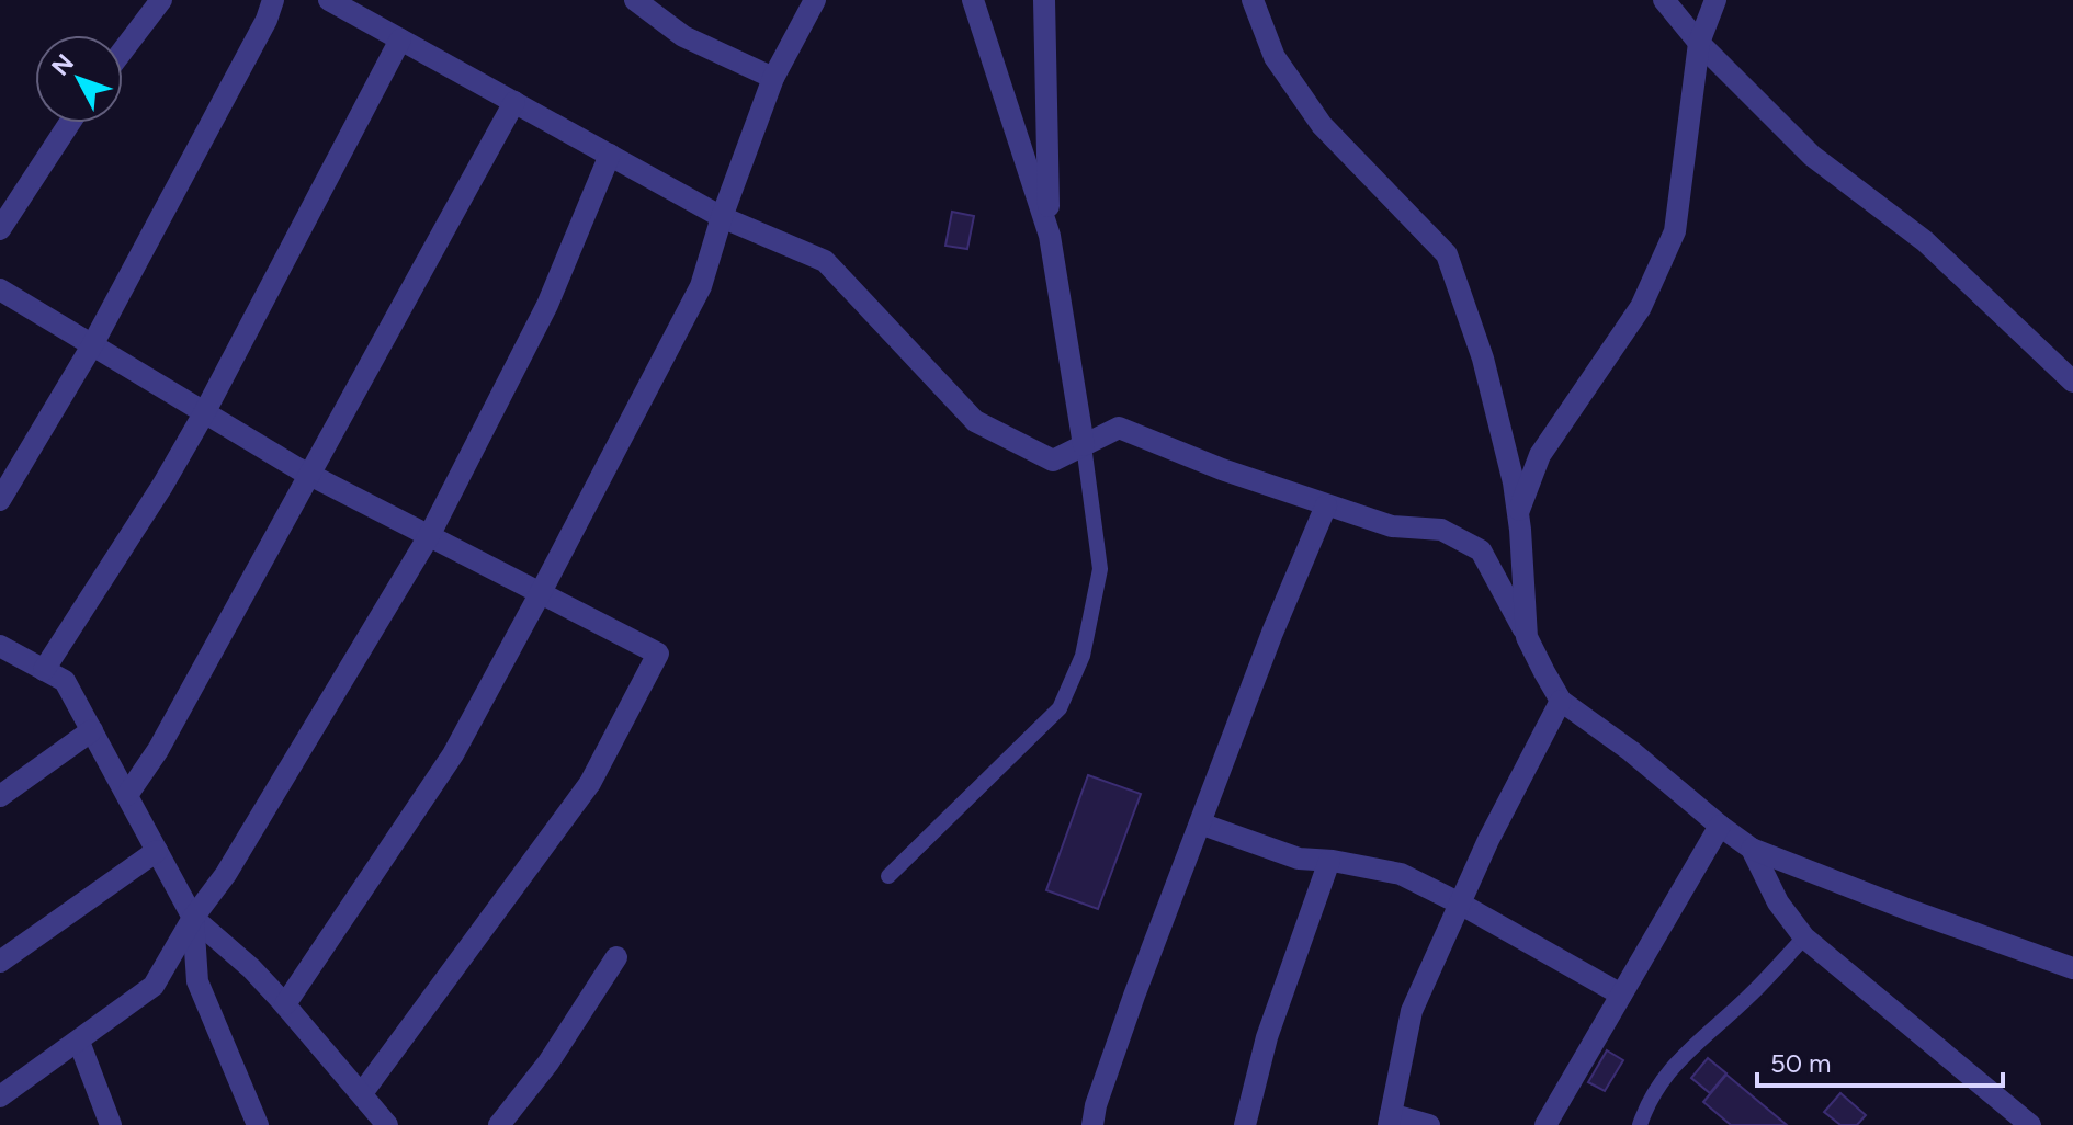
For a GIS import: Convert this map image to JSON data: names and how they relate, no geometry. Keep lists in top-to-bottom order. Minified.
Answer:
{"scale_bar":"50 m","north":"top left"}
